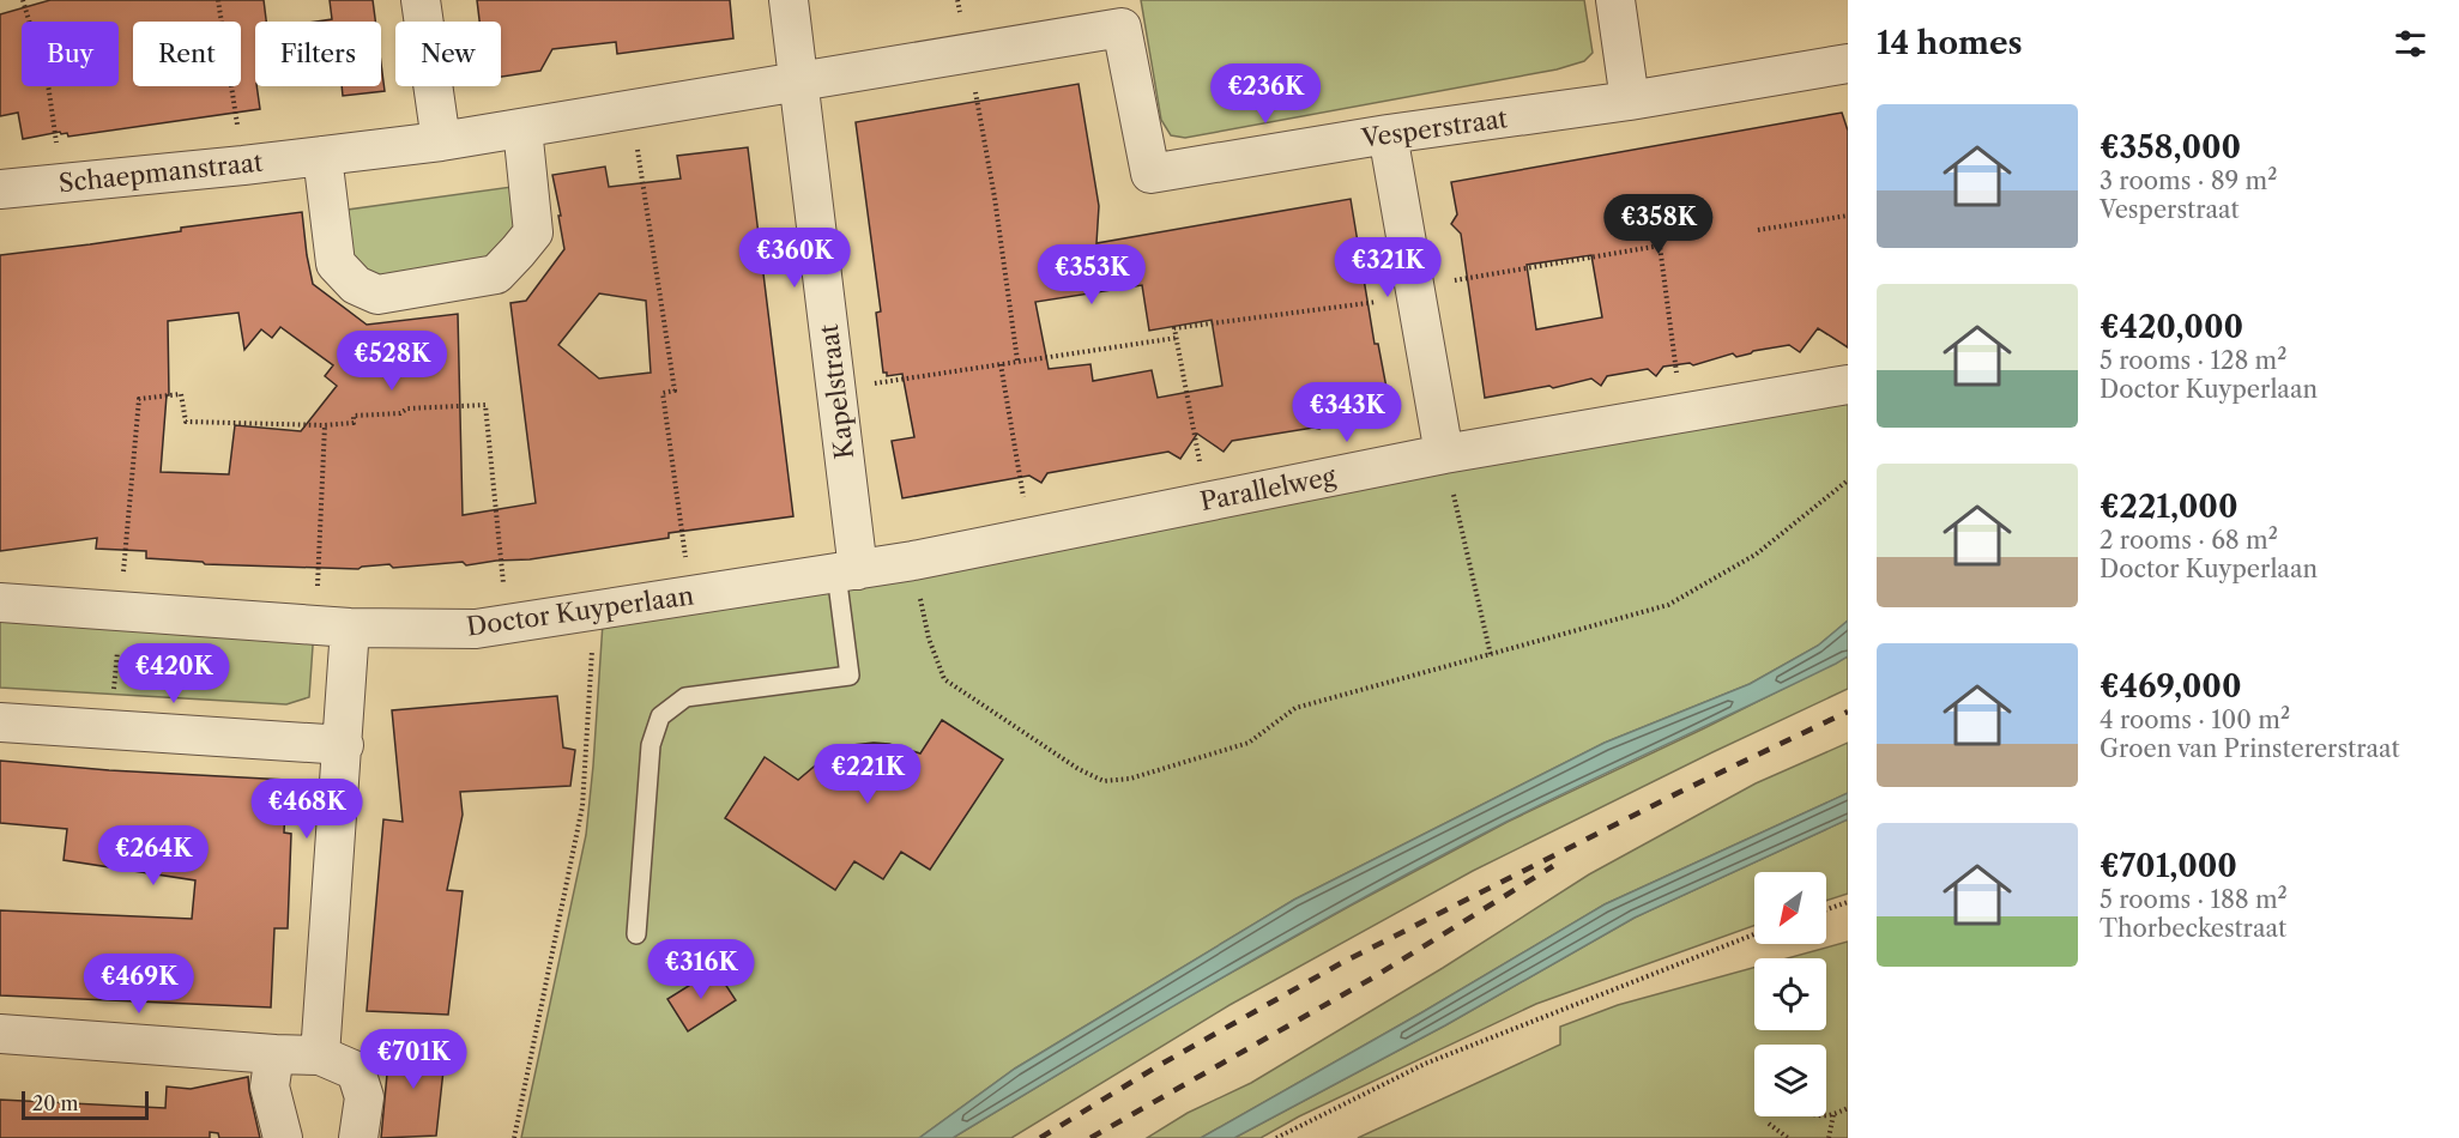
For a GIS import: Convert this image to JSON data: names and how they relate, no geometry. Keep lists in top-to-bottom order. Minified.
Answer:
{"streets":{"street":["Vesperstraat","Schaepmanstraat","Kapelstraat","Parallelweg","Doctor Kuyperlaan"]},"crossings":[["Vesperstraat","Schaepmanstraat"],["Vesperstraat","Kapelstraat"],["Schaepmanstraat","Kapelstraat"],["Kapelstraat","Parallelweg"],["Kapelstraat","Doctor Kuyperlaan"],["Parallelweg","Doctor Kuyperlaan"]],"scale_bar":"20 m","north":"bottom left","page":{"heading":"14 homes","chip":["Buy","Rent","Filters","New"],"price":["€236K","€358K","€360K","€321K","€353K","€528K","€343K","€420K","€221K","€468K","€264K","€316K","€469K","€701K"],"list":[{"name":"€358,000","note":"3 rooms · 89 m² · Vesperstraat"},{"name":"€420,000","note":"5 rooms · 128 m² · Doctor Kuyperlaan"},{"name":"€221,000","note":"2 rooms · 68 m² · Doctor Kuyperlaan"},{"name":"€469,000","note":"4 rooms · 100 m² · Groen van Prinstererstraat"},{"name":"€701,000","note":"5 rooms · 188 m² · Thorbeckestraat"}],"scale":"20 m"}}
